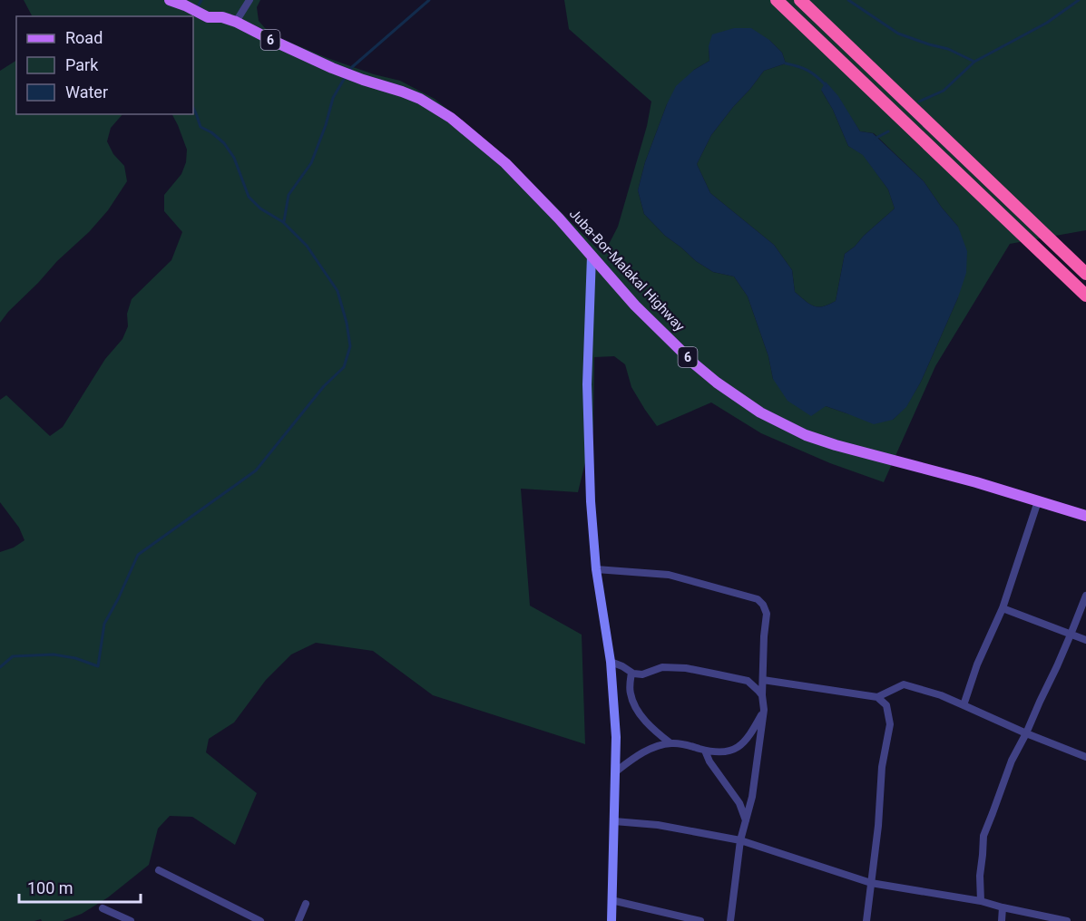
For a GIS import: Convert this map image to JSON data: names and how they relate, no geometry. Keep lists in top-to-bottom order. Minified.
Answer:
{"streets":{"main road":["6","Juba-Bor-Malakal Highway"]},"legend":["Road","Park","Water"],"scale_bar":"100 m"}
